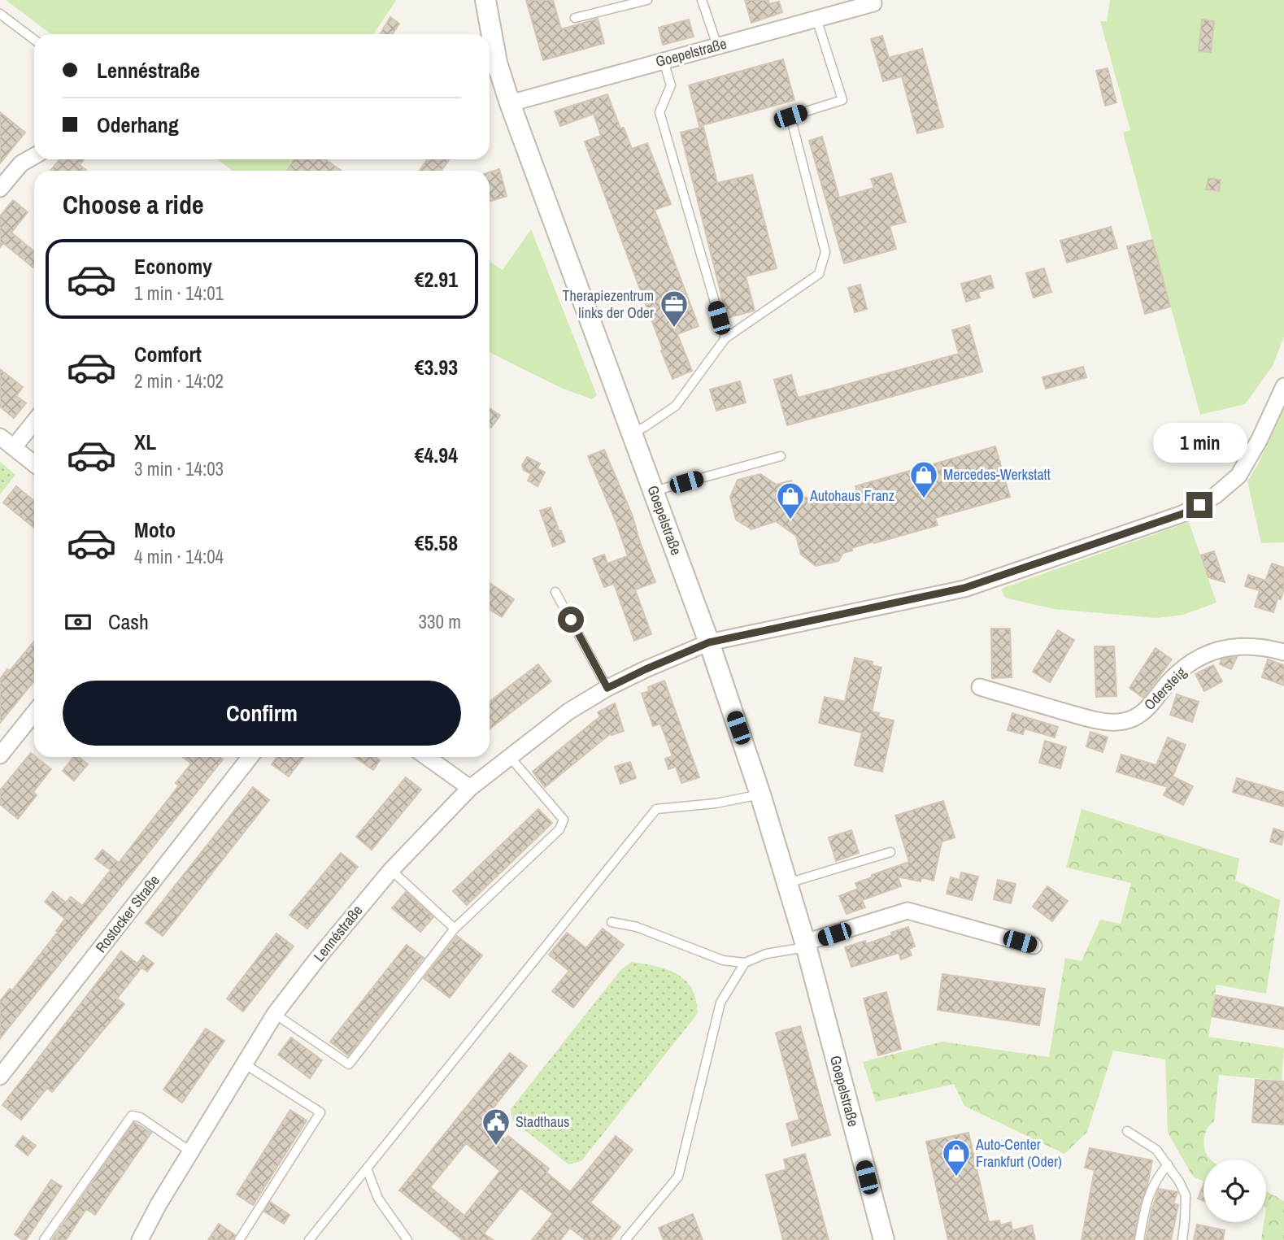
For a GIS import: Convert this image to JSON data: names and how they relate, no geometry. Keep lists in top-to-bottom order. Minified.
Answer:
{"streets":{"street":["Goepelstraße","Odersteig","Rostocker Straße","Lennéstraße"]},"crossings":[["Goepelstraße","Lennéstraße"]],"places":{"office":["Therapiezentrum links der Oder"],"shop":["Mercedes-Werkstatt","Autohaus Franz","Auto-Center Frankfurt (Oder)"],"public building":["Stadthaus"]},"page":{"banner":["Lennéstraße","Oderhang"],"heading":"Choose a ride","list":[{"name":"Economy","note":"1 min · 14:01","value":"€2.91"},{"name":"Comfort","note":"2 min · 14:02","value":"€3.93"},{"name":"XL","note":"3 min · 14:03","value":"€4.94"},{"name":"Moto","note":"4 min · 14:04","value":"€5.58"}],"bubble":"1 min","pay":["Cash","330 m"],"buttons":"Confirm"}}
